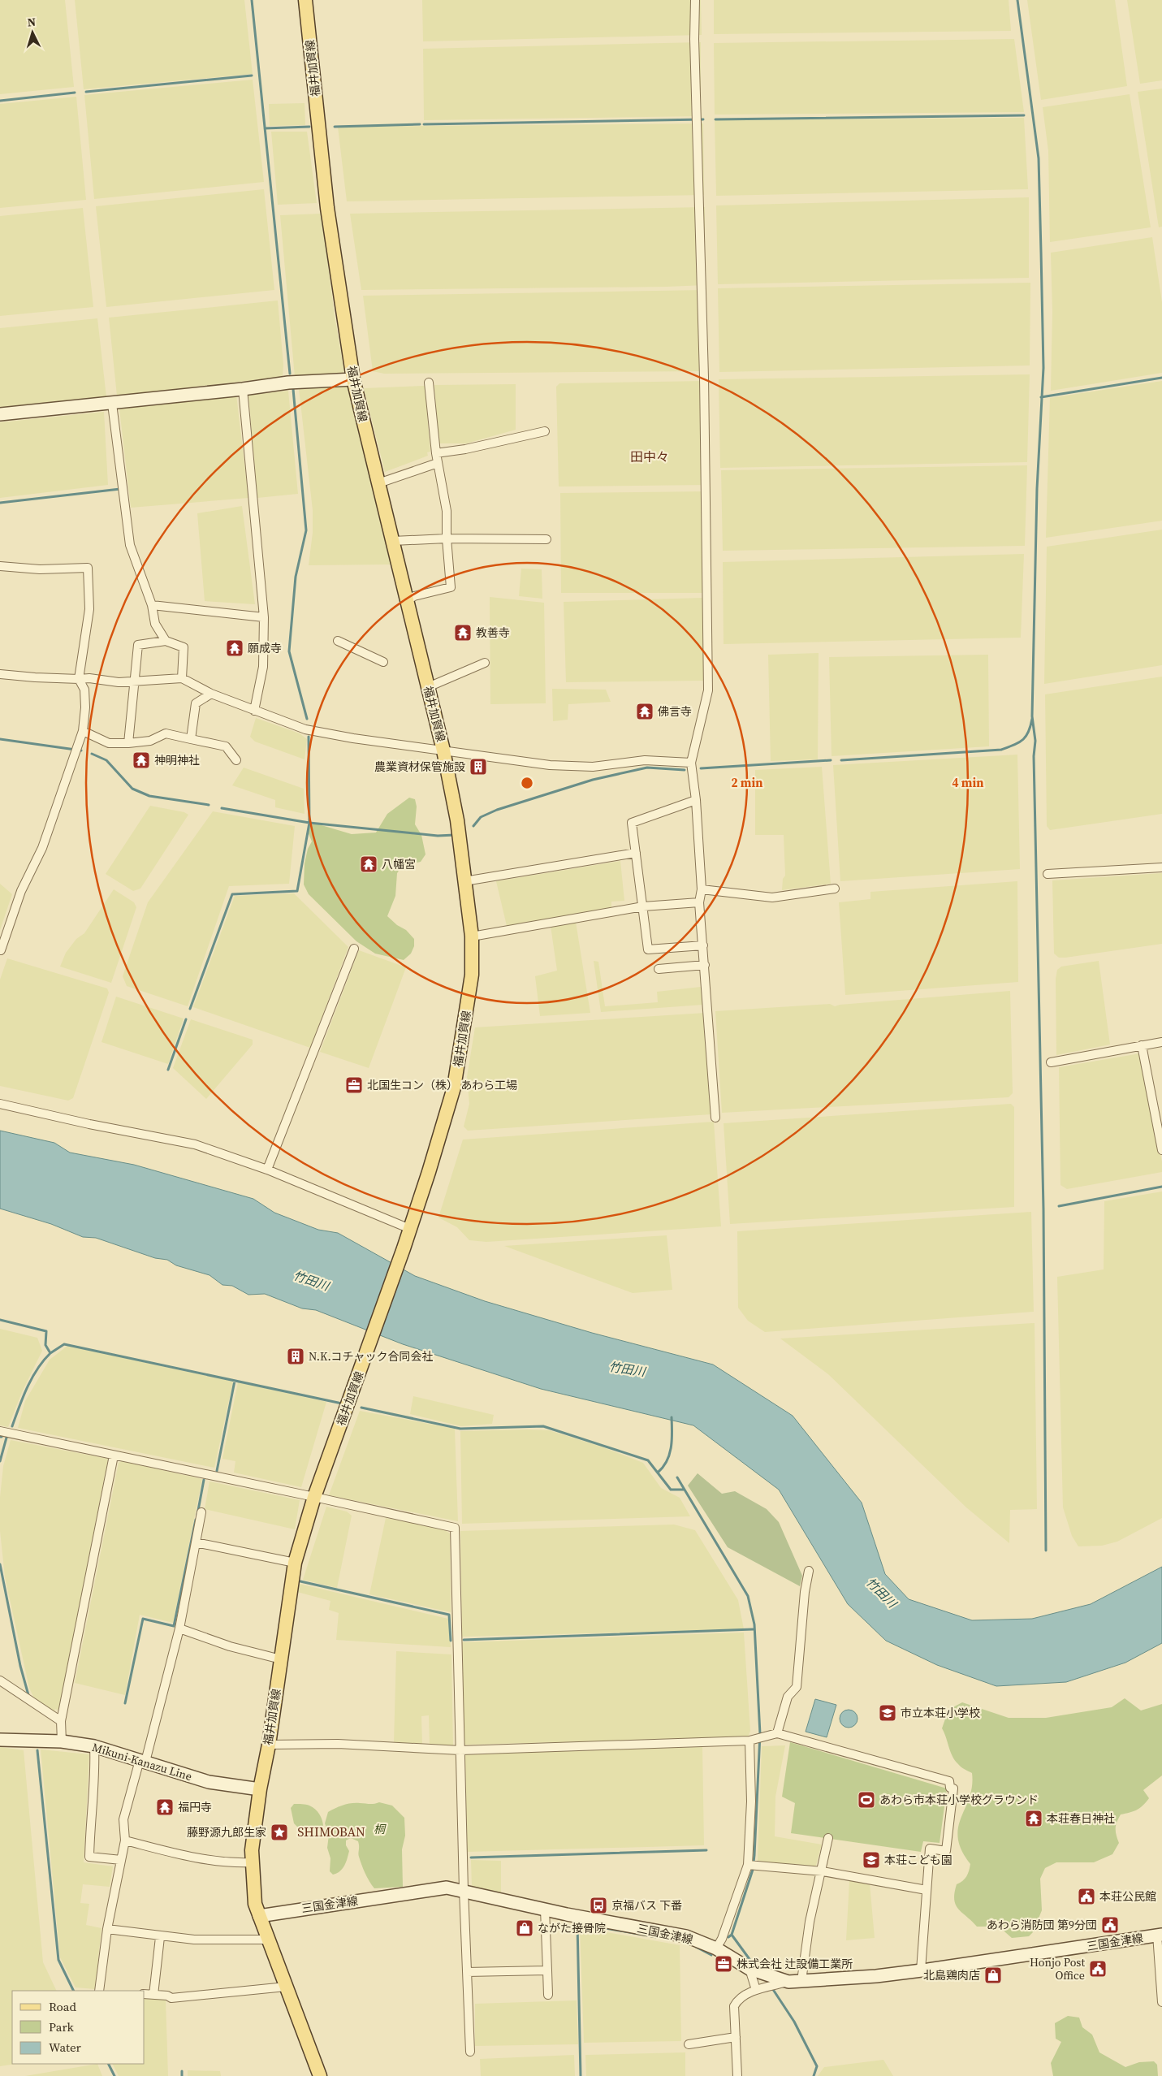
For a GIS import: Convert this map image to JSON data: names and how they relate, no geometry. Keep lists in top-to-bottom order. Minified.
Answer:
{"streets":{"main road":["福井加賀線","Mikuni-Kanazu Line","三国金津線"]},"crossings":[["福井加賀線","Mikuni-Kanazu Line"],["福井加賀線","三国金津線"]],"districts":["田中々","SHIMOBAN"],"water":["竹田川"],"parks":["桐"],"places":{"temple":["教善寺","願成寺","佛言寺","神明神社","八幡宮","福円寺","本荘春日神社"],"building":["農業資材保管施設","N.K.コチャック合同会社"],"office":["北国生コン（株） あわら工場","株式会社 辻設備工業所"],"school or university":["市立本荘小学校","本荘こども園"],"sports":["あわら市本荘小学校グラウンド"],"place":["藤野源九郎生家"],"public building":["本荘公民館","あわら消防団 第9分団","Honjo Post Office"],"bus stop":["京福バス 下番"],"shop":["ながた接骨院","北島鶏肉店"]},"legend":["Road","Park","Water"],"north":"top","rings":["2 min","4 min"]}
